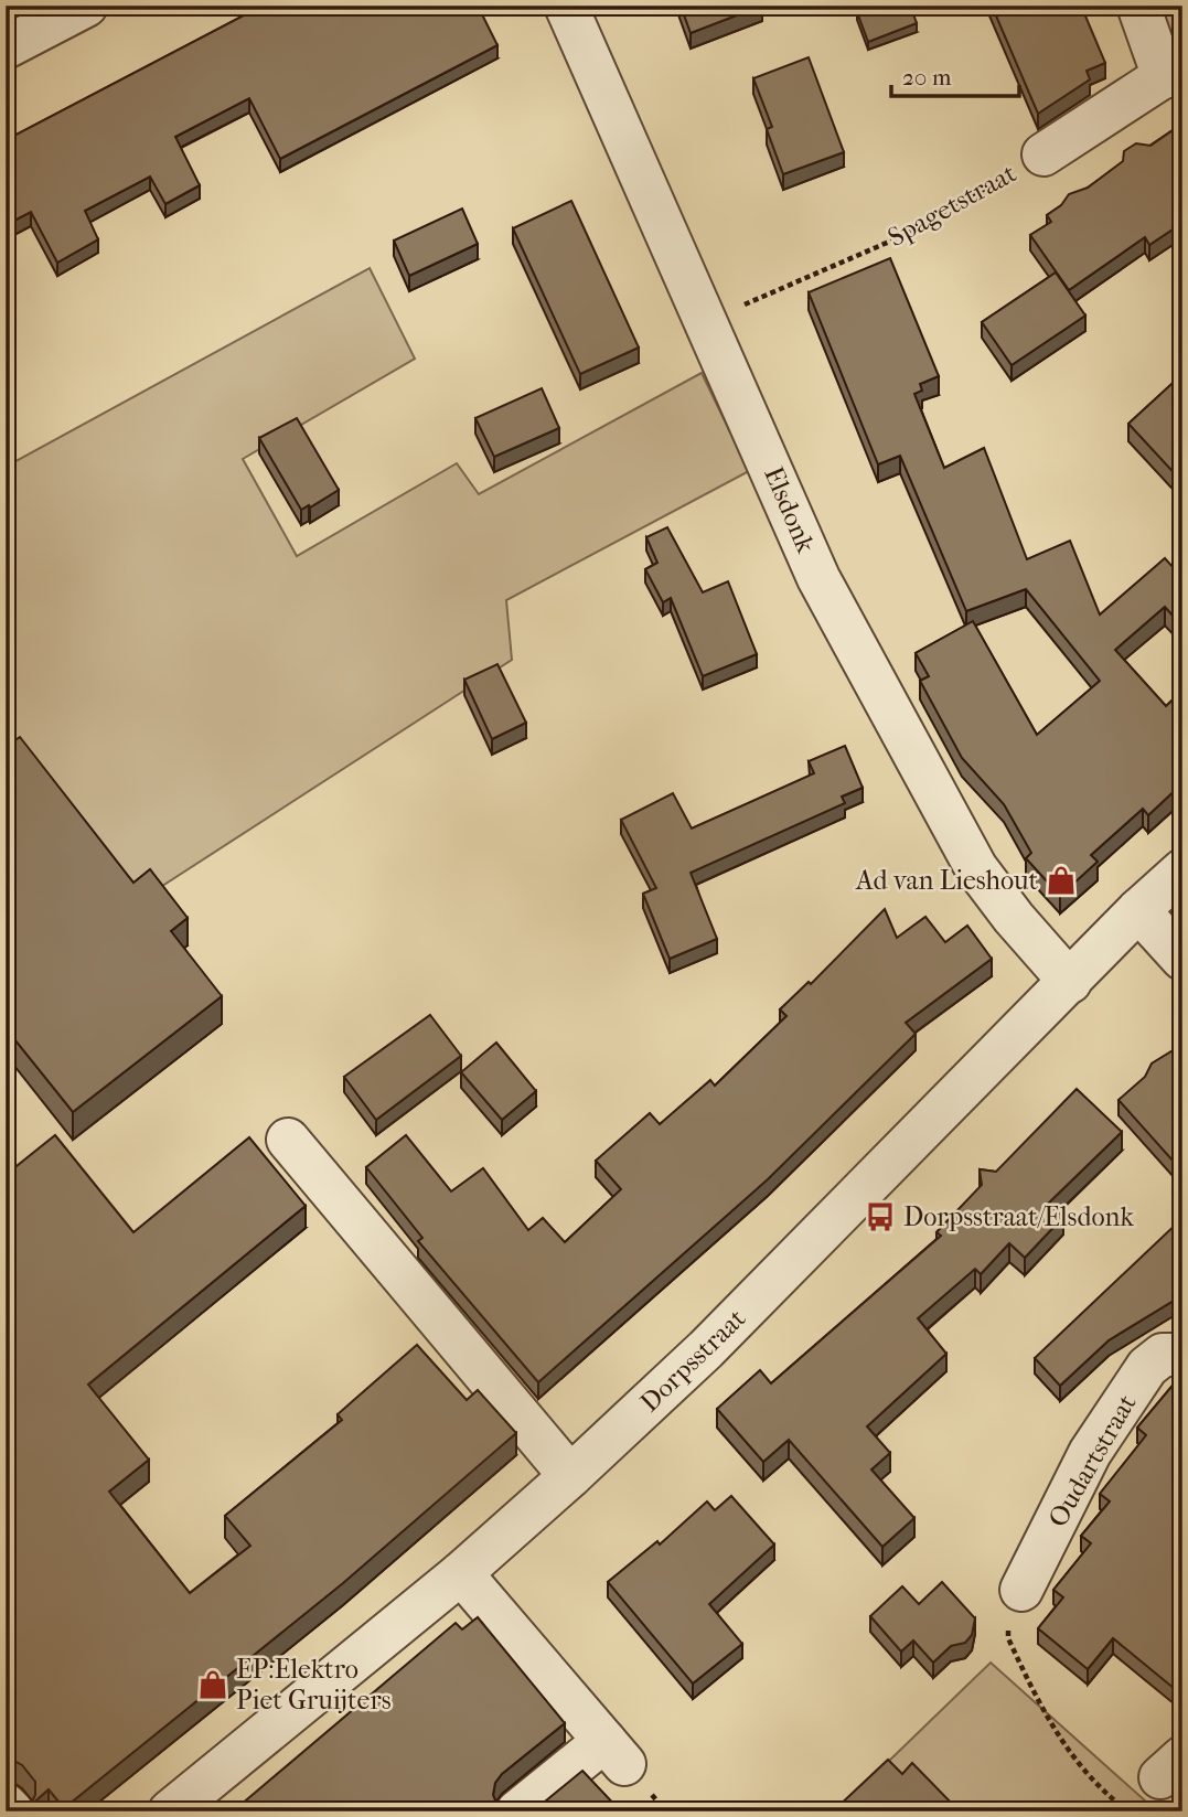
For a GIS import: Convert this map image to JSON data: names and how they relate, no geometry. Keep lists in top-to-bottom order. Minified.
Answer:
{"streets":{"street":["Spagetstraat","Elsdonk","Dorpsstraat","Oudartstraat"]},"crossings":[["Spagetstraat","Elsdonk"],["Elsdonk","Dorpsstraat"]],"places":{"shop":["Ad van Lieshout","EP:Elektro Piet Gruijters"],"bus stop":["Dorpsstraat/Elsdonk"]},"scale_bar":"20 m"}
